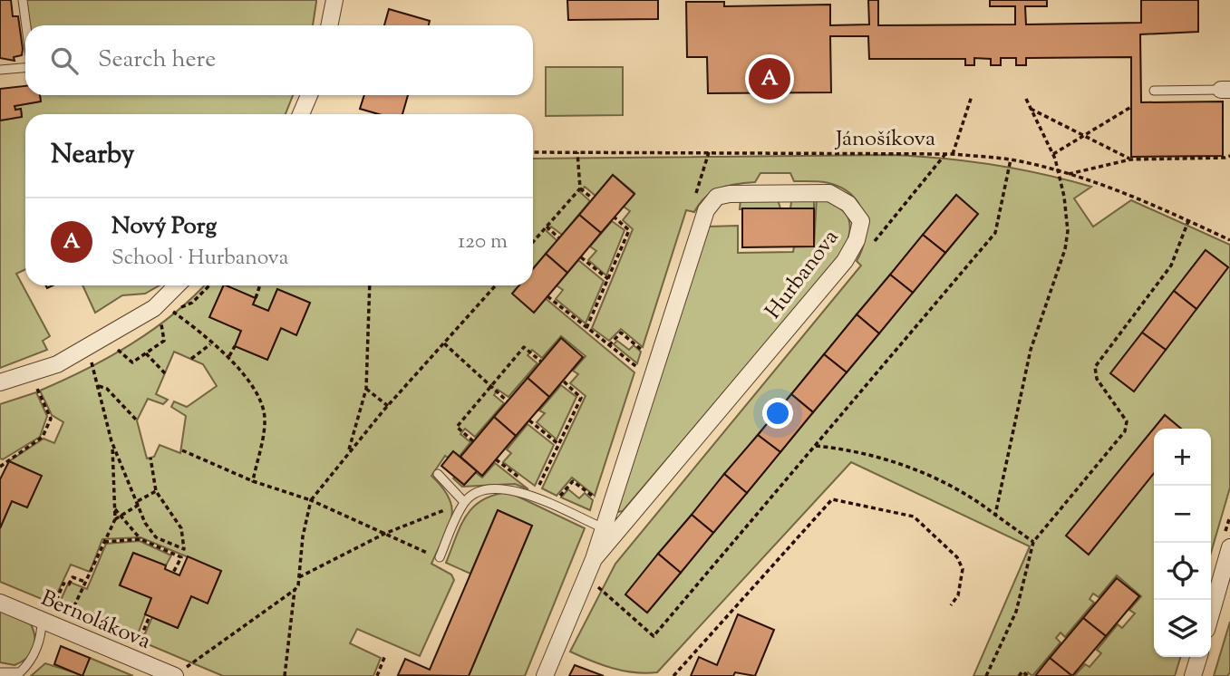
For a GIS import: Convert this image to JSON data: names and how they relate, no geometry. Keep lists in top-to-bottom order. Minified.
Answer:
{"streets":{"street":["Hurbanova","Bernolákova"],"path":["Jánošíkova"]},"page":{"search":"Search here","pins":"A","heading":"Nearby","list":[{"mark":"A","name":"Nový Porg","note":"School · Hurbanova","value":"120 m"}],"map_buttons":["+","−"]}}
